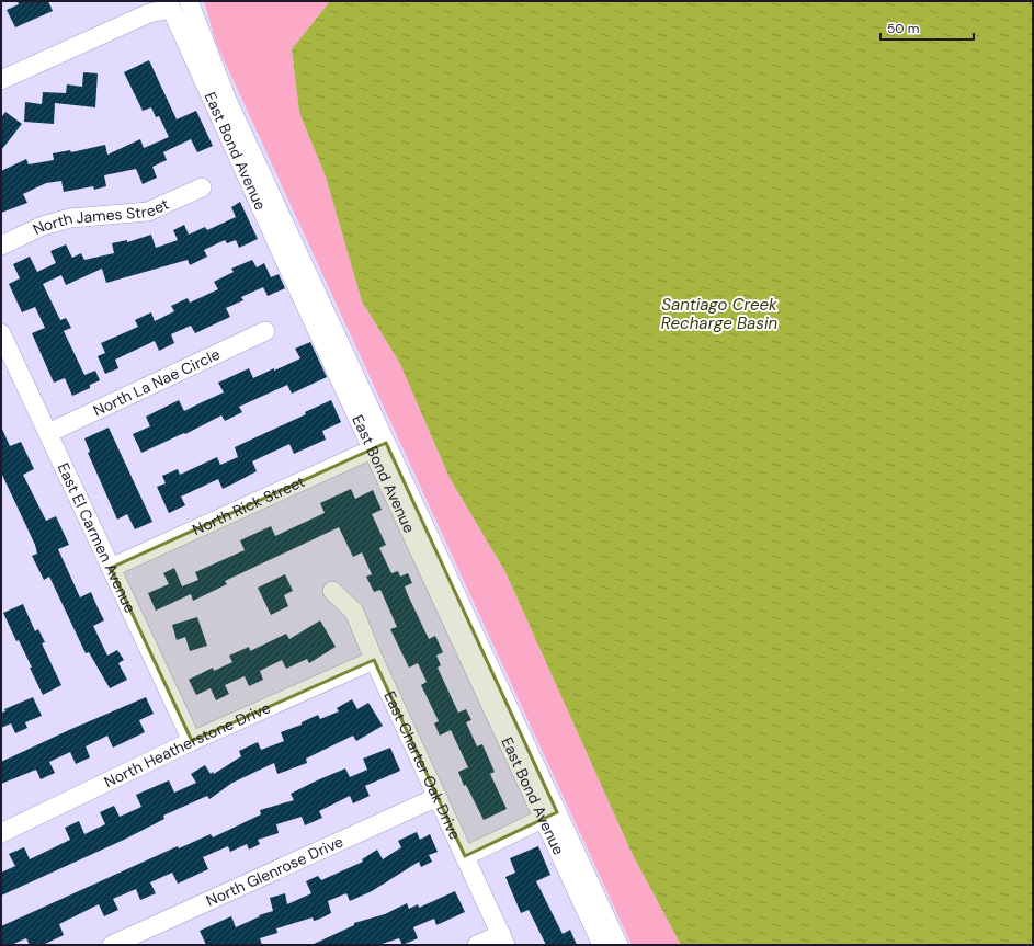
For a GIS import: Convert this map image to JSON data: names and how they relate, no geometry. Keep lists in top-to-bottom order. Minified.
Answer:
{"streets":{"street":["East Bond Avenue","North James Street","North La Nae Circle","North Rick Street","East El Carmen Avenue","North Heatherstone Drive","East Charter Oak Drive","North Glenrose Drive"]},"crossings":[["East Bond Avenue","North Rick Street"],["North La Nae Circle","East El Carmen Avenue"],["North Rick Street","East El Carmen Avenue"],["East El Carmen Avenue","North Heatherstone Drive"],["North Heatherstone Drive","East Charter Oak Drive"],["East Charter Oak Drive","North Glenrose Drive"]],"water":["Santiago Creek Recharge Basin"],"scale_bar":"50 m"}
